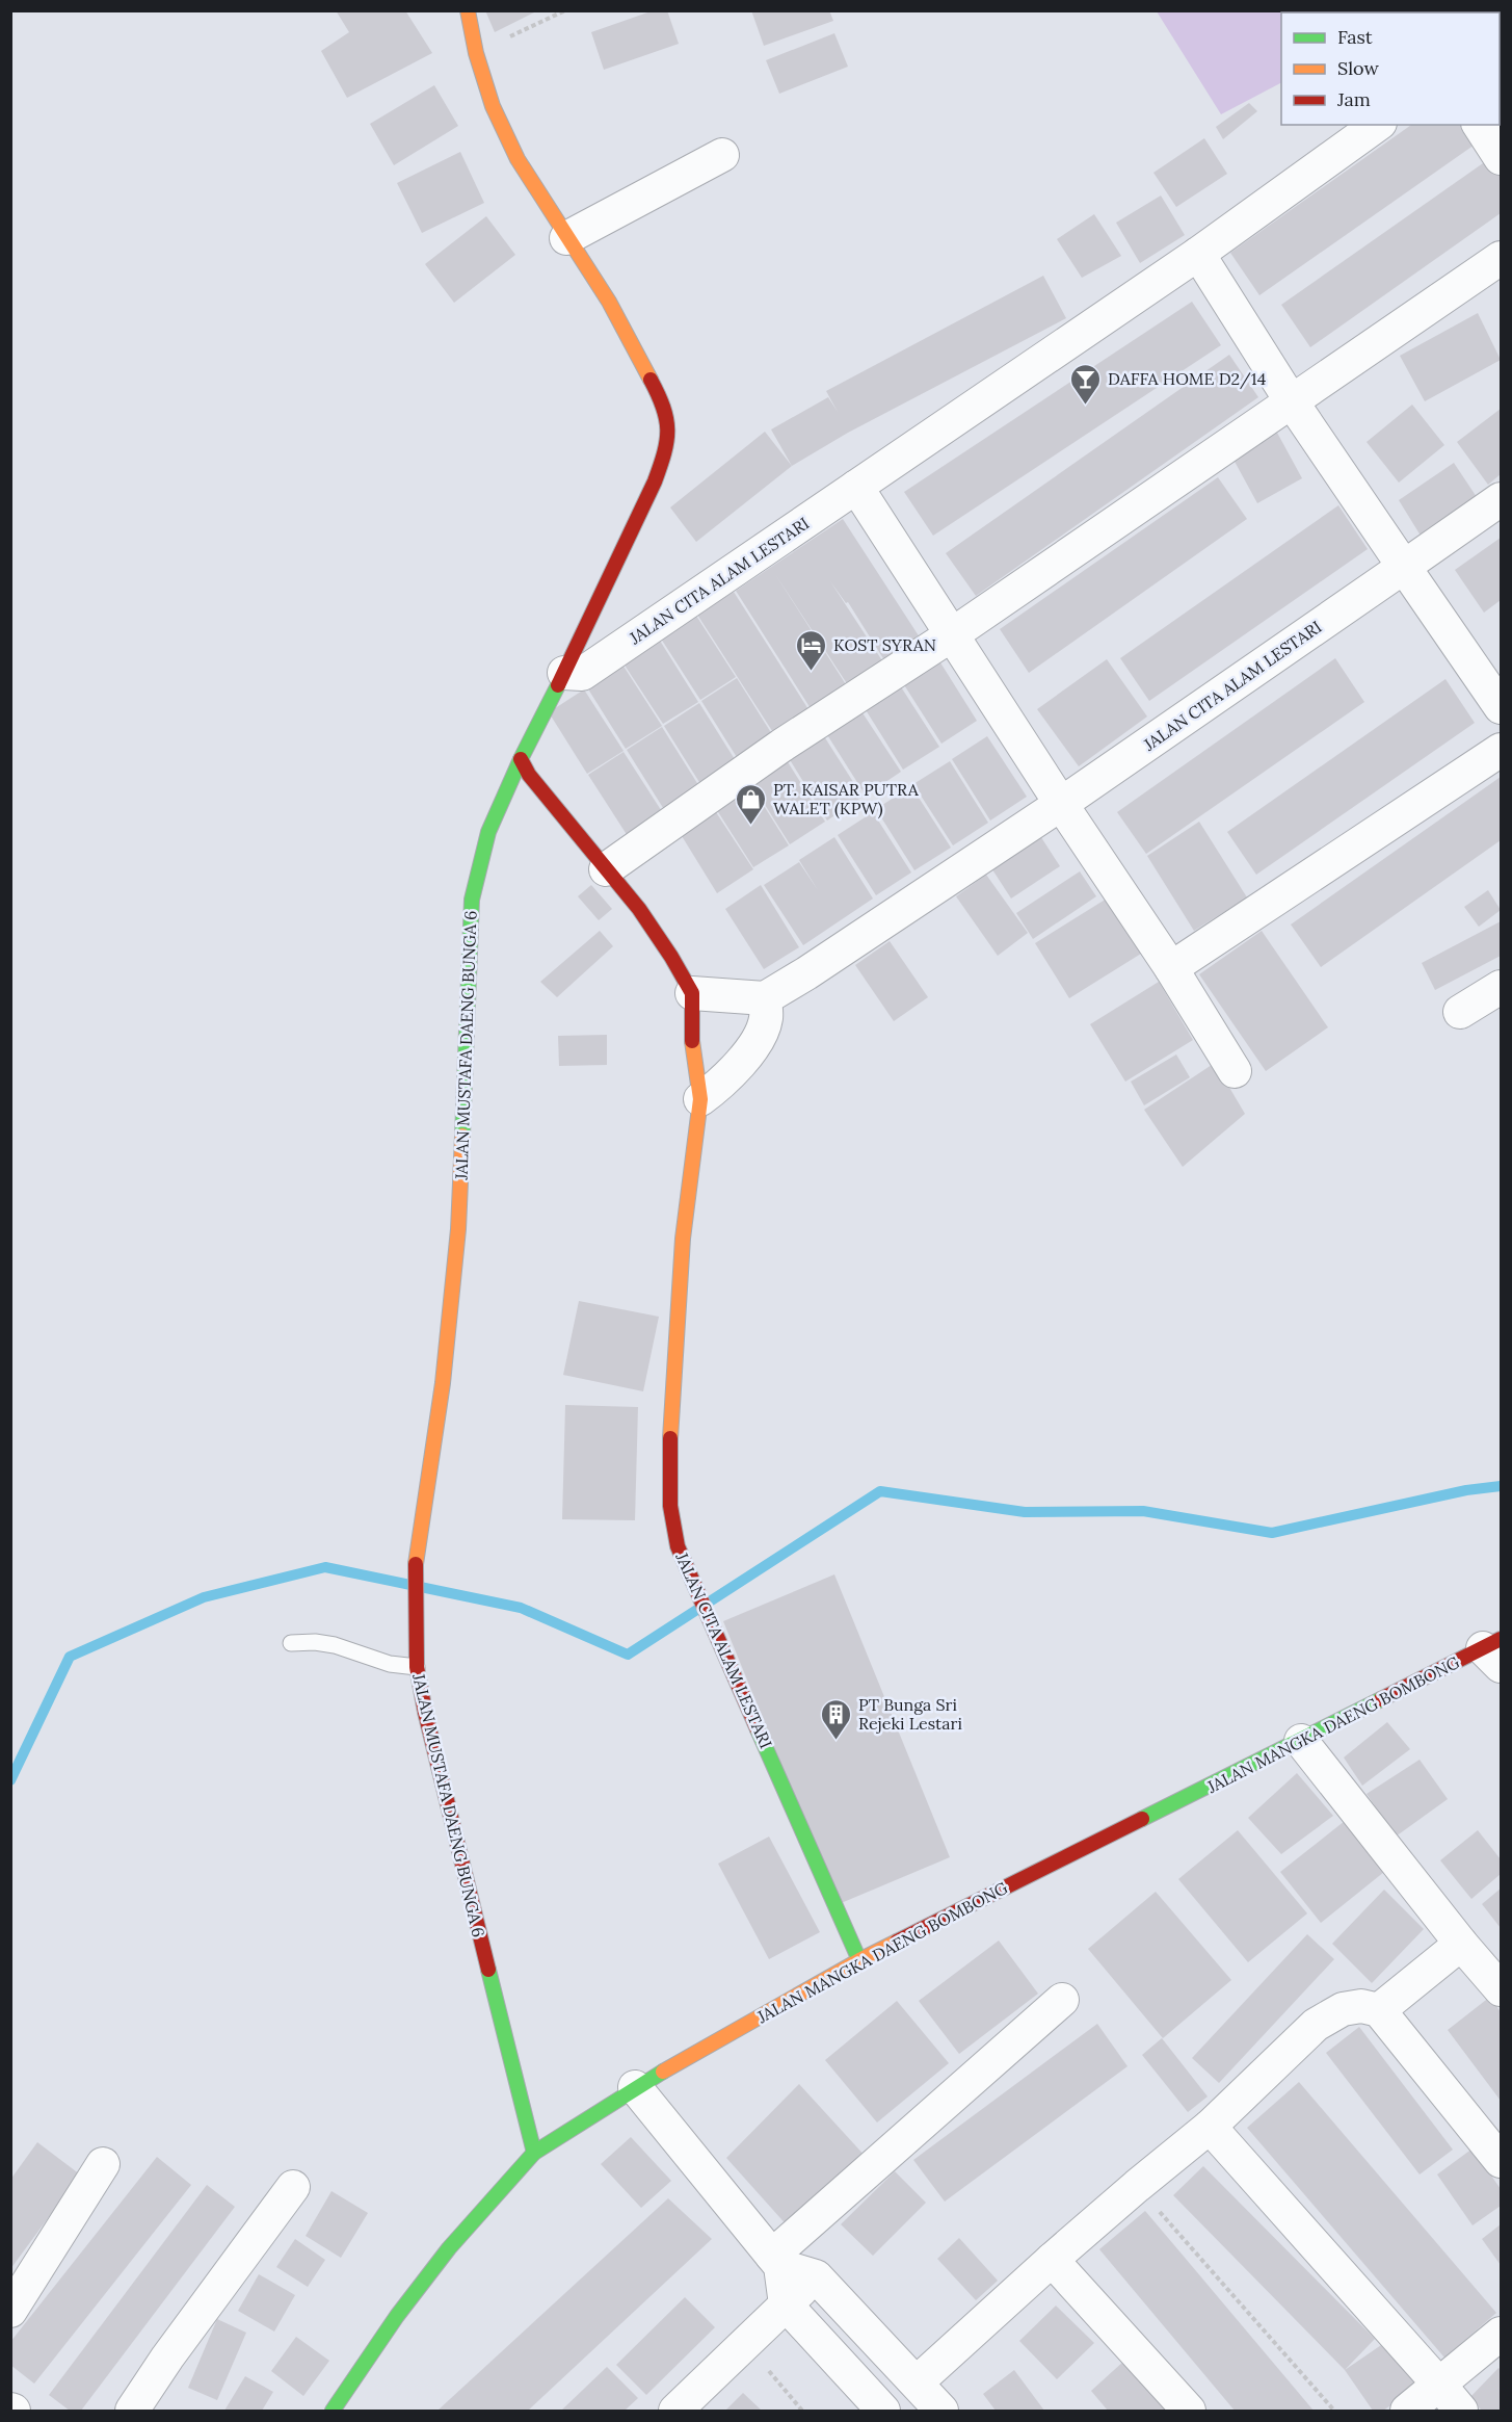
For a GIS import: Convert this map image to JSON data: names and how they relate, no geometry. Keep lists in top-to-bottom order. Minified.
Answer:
{"streets":{"street":["JALAN CITA ALAM LESTARI","JALAN MUSTAFA DAENG BUNGA 6","JALAN MANGKA DAENG BOMBONG"]},"crossings":[["JALAN CITA ALAM LESTARI","JALAN MUSTAFA DAENG BUNGA 6"],["JALAN CITA ALAM LESTARI","JALAN MANGKA DAENG BOMBONG"],["JALAN MUSTAFA DAENG BUNGA 6","JALAN MANGKA DAENG BOMBONG"]],"places":{"bar":["DAFFA HOME D2/14"],"hotel":["KOST SYRAN"],"shop":["PT. KAISAR PUTRA WALET (KPW)"],"building":["PT Bunga Sri Rejeki Lestari"]},"legend":["Fast","Slow","Jam"]}
